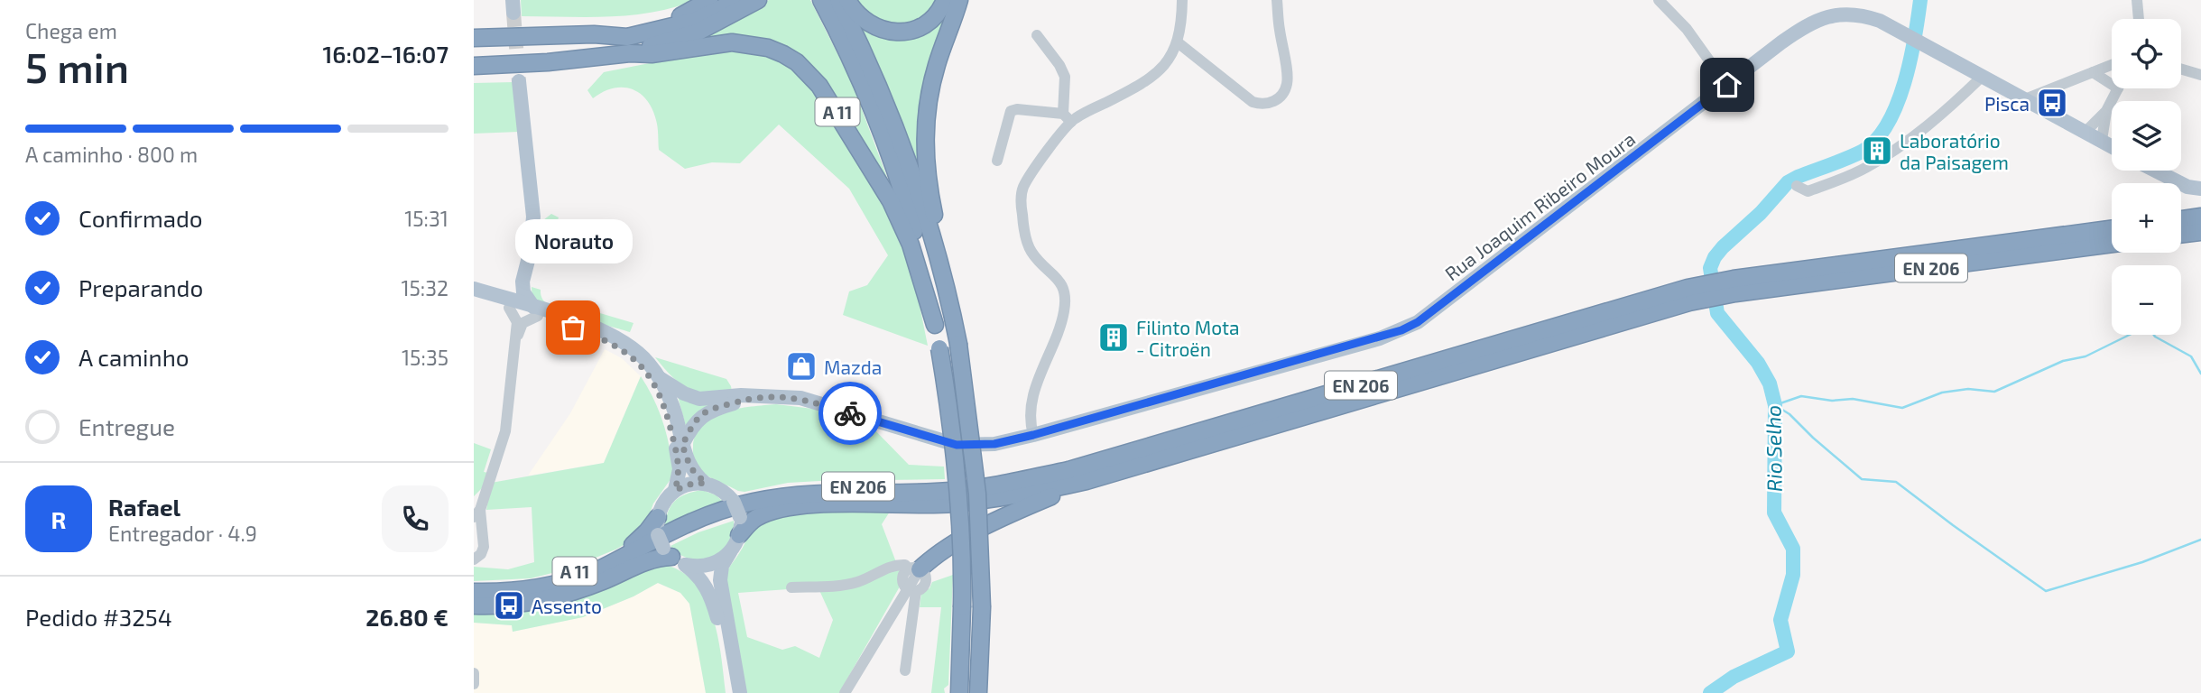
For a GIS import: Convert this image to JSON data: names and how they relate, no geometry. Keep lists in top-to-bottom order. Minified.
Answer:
{"streets":{"highway":["A 11","EN 206"],"main road":["Rua Joaquim Ribeiro Moura"]},"crossings":[["A 11","EN 206"]],"water":["Rio Selho"],"places":{"bus stop":["Pisca","Assento"],"building":["Laboratório da Paisagem","Filinto Mota - Citroën"],"other":["Norauto"],"shop":["Mazda"]},"page":{"heading":["5 min","Chega em","16:02–16:07"],"panel":["Rafael","Entregador · 4.9","Pedido #3254","26.80 €"],"map_buttons":["+","−"],"bar":"A caminho · 800 m","list":[["Confirmado","15:31"],["Preparando","15:32"],["A caminho","15:35"],"Entregue"],"bubble":"Norauto","round":"R"}}
